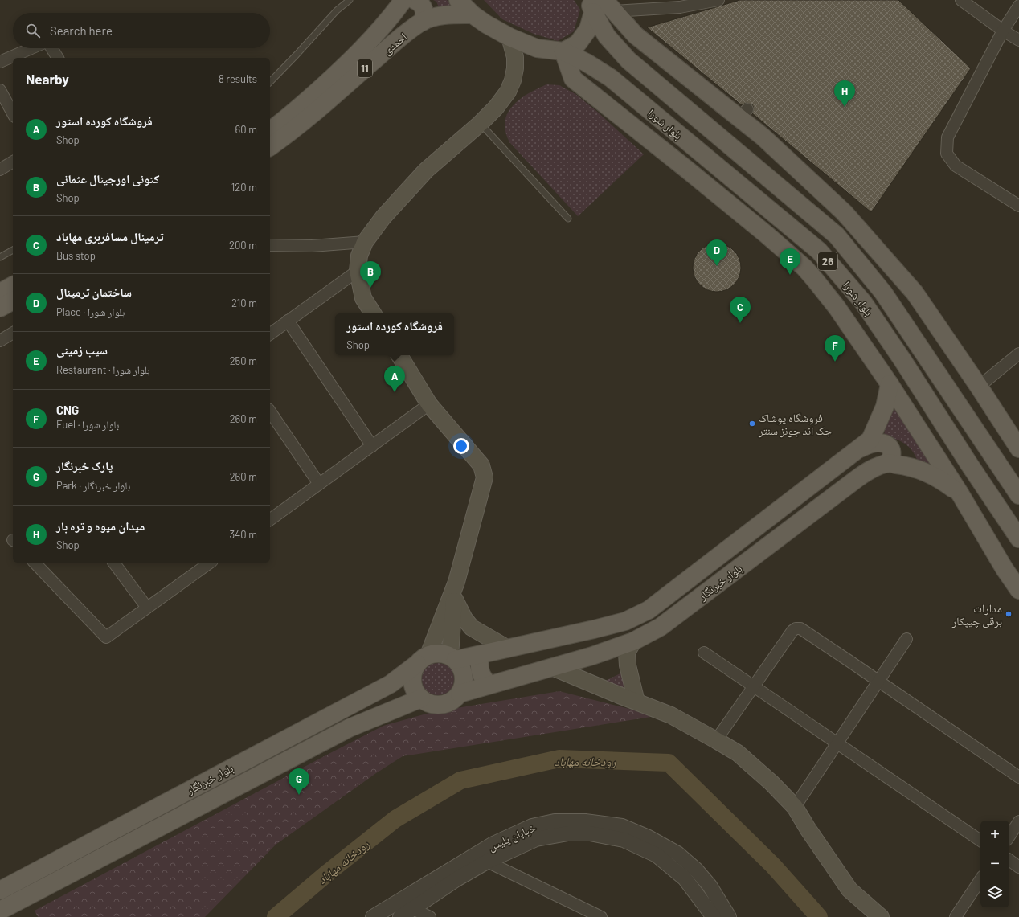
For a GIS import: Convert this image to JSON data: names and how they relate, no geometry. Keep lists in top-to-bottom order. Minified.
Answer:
{"streets":{"main road":["احمدی","11","بلوار شورا","26","بلوار خبرنگار"],"street":["خیابان پلیس"]},"crossings":[["احمدی","بلوار شورا"]],"water":["رودخانه مهاباد"],"places":["فروشگاه پوشاک جک اند جونز سنتر","مدارات برقی چیپکار"],"page":{"search":"Search here","heading":["Nearby","8 results"],"pins":["H","D","E","B","C","F","A","G"],"list":[{"mark":"A","name":"فروشگاه کورده استور","note":"Shop","value":"60 m"},{"mark":"B","name":"کتونی اورجینال عثمانی","note":"Shop","value":"120 m"},{"mark":"C","name":"ترمینال مسافربری مهاباد","note":"Bus stop","value":"200 m"},{"mark":"D","name":"ساختمان ترمینال","note":"Place · بلوار شورا","value":"210 m"},{"mark":"E","name":"سیب زمینی","note":"Restaurant · بلوار شورا","value":"250 m"},{"mark":"F","name":"CNG","note":"Fuel · بلوار شورا","value":"260 m"},{"mark":"G","name":"پارک خبرنگار","note":"Park · بلوار خبرنگار","value":"260 m"},{"mark":"H","name":"میدان میوه و تره بار","note":"Shop","value":"340 m"}],"popup":["فروشگاه کورده استور","Shop"],"map_buttons":["+","−"]}}
